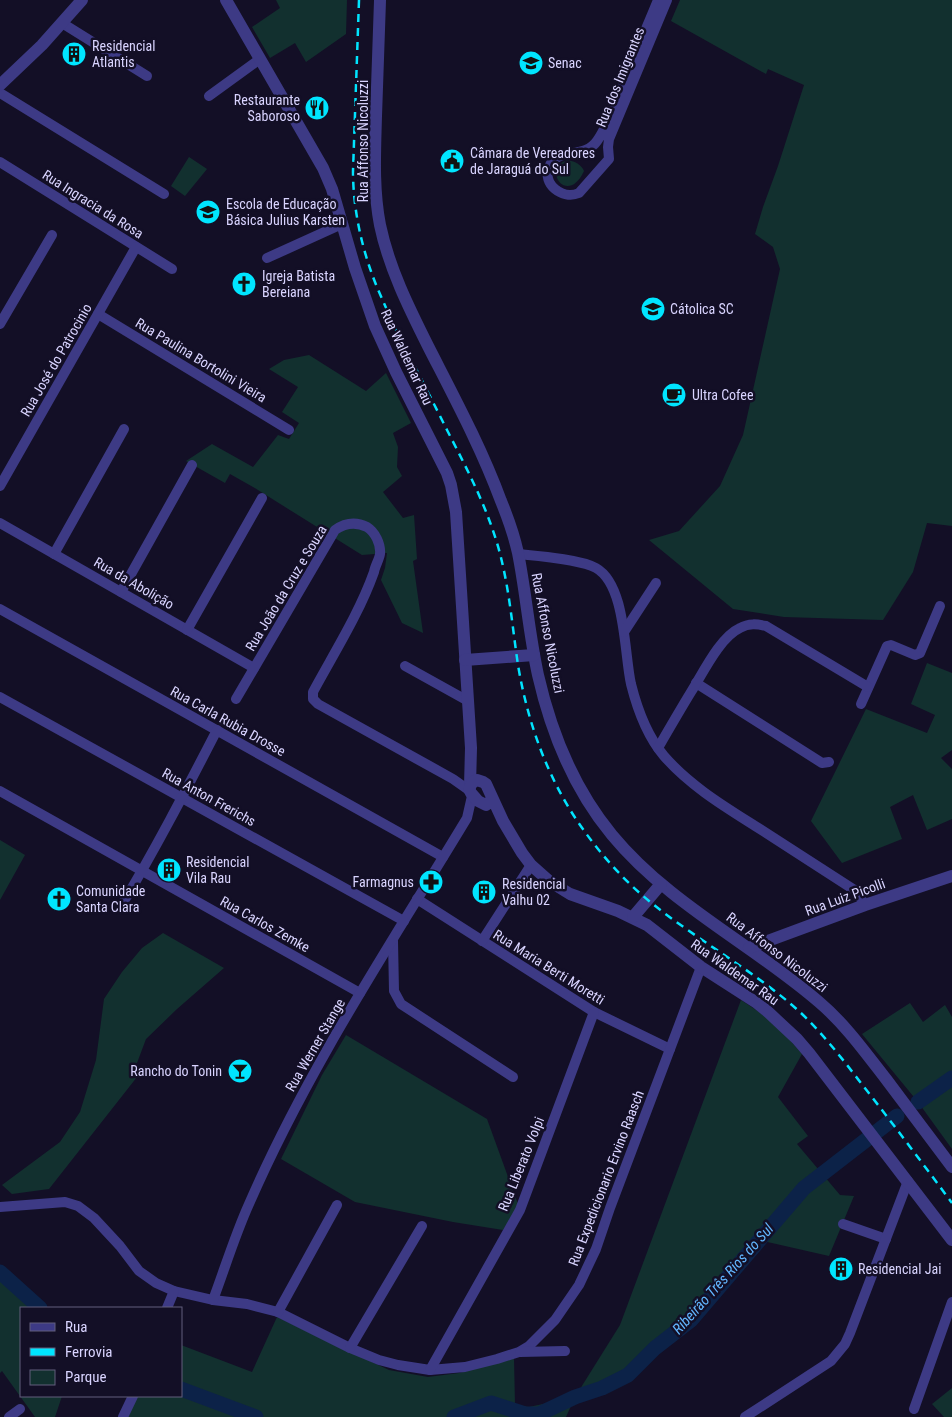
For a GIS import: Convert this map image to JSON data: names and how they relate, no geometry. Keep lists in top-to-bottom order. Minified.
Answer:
{"streets":{"street":["Rua dos Imigrantes","Rua Affonso Nicoluzzi","Rua Ingracia da Rosa","Rua Waldemar Rau","Rua José do Patrocinio","Rua Paulina Bortolini Vieira","Rua da Abolição","Rua João da Cruz e Souza","Rua Carla Rubia Drosse","Rua Anton Frerichs","Rua Luiz Picolli","Rua Carlos Zemke","Rua Maria Berti Moretti","Rua Werner Stange","Rua Liberato Volpi","Rua Expedicionario Ervino Raasch"]},"crossings":[["Rua Affonso Nicoluzzi","Rua Luiz Picolli"],["Rua Ingracia da Rosa","Rua José do Patrocinio"],["Rua Waldemar Rau","Rua João da Cruz e Souza"],["Rua Waldemar Rau","Rua Werner Stange"],["Rua Waldemar Rau","Rua Expedicionario Ervino Raasch"],["Rua José do Patrocinio","Rua Paulina Bortolini Vieira"],["Rua da Abolição","Rua João da Cruz e Souza"],["Rua João da Cruz e Souza","Rua Werner Stange"],["Rua Carla Rubia Drosse","Rua Werner Stange"],["Rua Anton Frerichs","Rua Werner Stange"],["Rua Carlos Zemke","Rua Werner Stange"],["Rua Maria Berti Moretti","Rua Werner Stange"],["Rua Maria Berti Moretti","Rua Liberato Volpi"],["Rua Maria Berti Moretti","Rua Expedicionario Ervino Raasch"],["Rua Werner Stange","Rua Expedicionario Ervino Raasch"],["Rua Liberato Volpi","Rua Expedicionario Ervino Raasch"]],"water":["Ribeirão Três Rios do Sul"],"places":{"building":["Residencial Atlantis","Residencial Vila Rau","Residencial Valhu 02","Residencial Jai"],"school or university":["Senac","Escola de Educação Básica Julius Karsten","Cátolica SC"],"restaurant":["Restaurante Saboroso"],"public building":["Câmara de Vereadores de Jaraguá do Sul"],"church":["Igreja Batista Bereiana","Comunidade Santa Clara"],"cafe":["Ultra Cofee"],"pharmacy":["Farmagnus"],"bar":["Rancho do Tonin"]},"legend":["Rua","Ferrovia","Parque"]}
